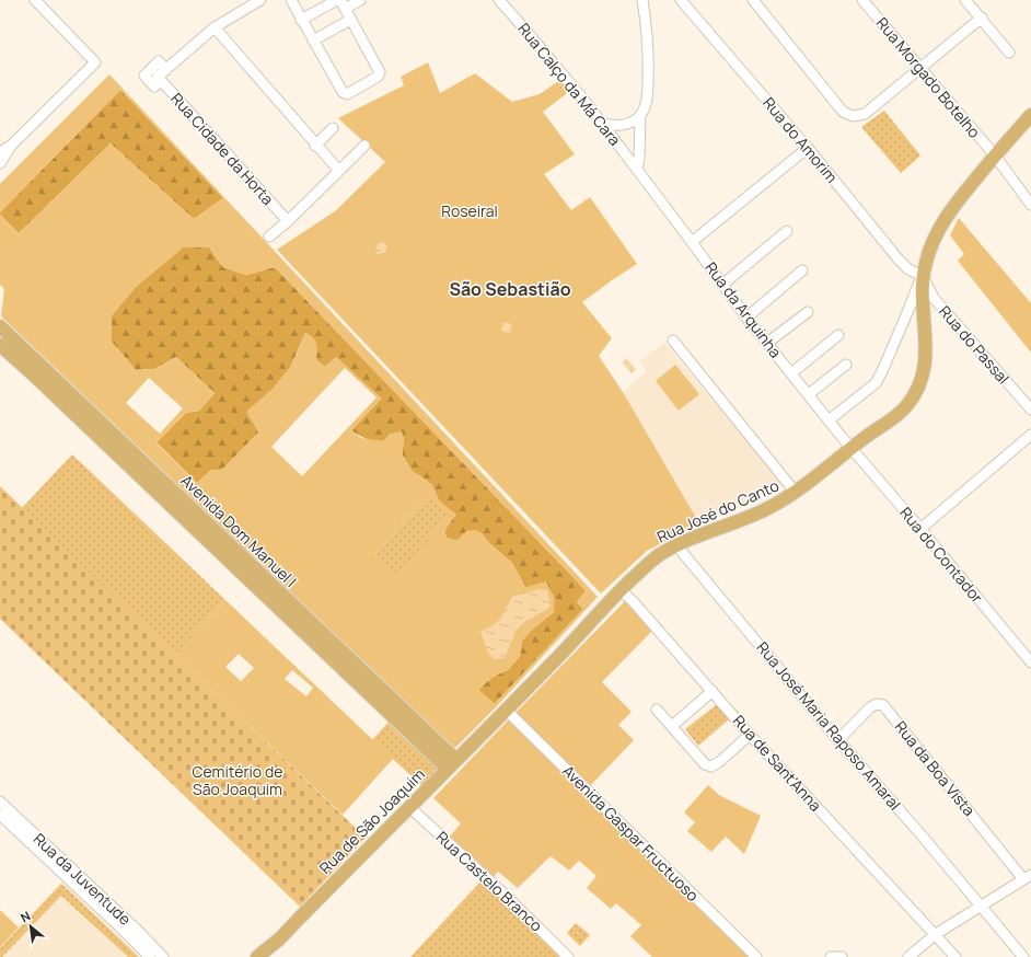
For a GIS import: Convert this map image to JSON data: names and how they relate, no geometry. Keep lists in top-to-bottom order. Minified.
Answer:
{"streets":{"main road":["Rua José do Canto","Avenida Dom Manuel I","Rua de São Joaquim"],"street":["Rua Morgado Botelho","Rua Calço da Má Cara","Rua do Amorim","Rua Cidade da Horta","Rua da Arquinha","Rua do Passal","Rua do Contador","Rua José Maria Raposo Amaral","Rua de Sant'Anna","Rua da Boa Vista","Avenida Gaspar Fructuoso","Rua da Juventude","Rua Castelo Branco"]},"crossings":[["Rua Morgado Botelho","Rua José do Canto"],["Rua Calço da Má Cara","Rua da Arquinha"],["Rua do Amorim","Rua do Passal"],["Rua do Amorim","Rua José do Canto"],["Rua da Arquinha","Rua José do Canto"],["Rua da Arquinha","Rua do Contador"],["Rua do Passal","Rua José do Canto"],["Rua José do Canto","Rua do Contador"],["Rua José do Canto","Rua José Maria Raposo Amaral"],["Rua José do Canto","Rua de Sant'Anna"],["Rua José do Canto","Rua de São Joaquim"],["Rua José do Canto","Avenida Gaspar Fructuoso"],["Avenida Dom Manuel I","Rua de São Joaquim"],["Rua José Maria Raposo Amaral","Rua da Boa Vista"],["Rua de São Joaquim","Avenida Gaspar Fructuoso"],["Rua de São Joaquim","Rua Castelo Branco"]],"districts":["São Sebastião"],"parks":["Roseiral","Cemitério de São Joaquim"],"north":"top left"}
